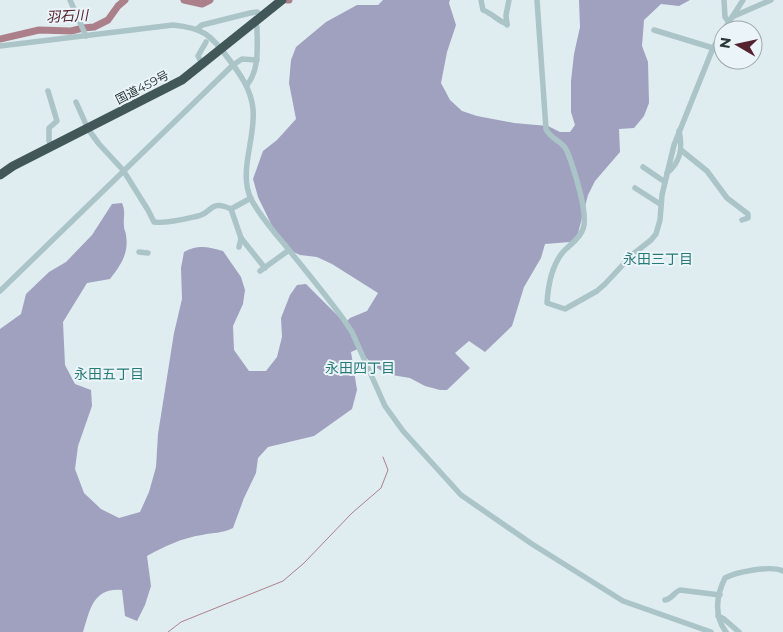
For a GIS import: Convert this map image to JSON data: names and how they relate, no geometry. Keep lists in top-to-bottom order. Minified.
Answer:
{"streets":{"highway":["国道459号"]},"districts":["永田三丁目","永田四丁目","永田五丁目"],"water":["羽石川"],"north":"left"}
